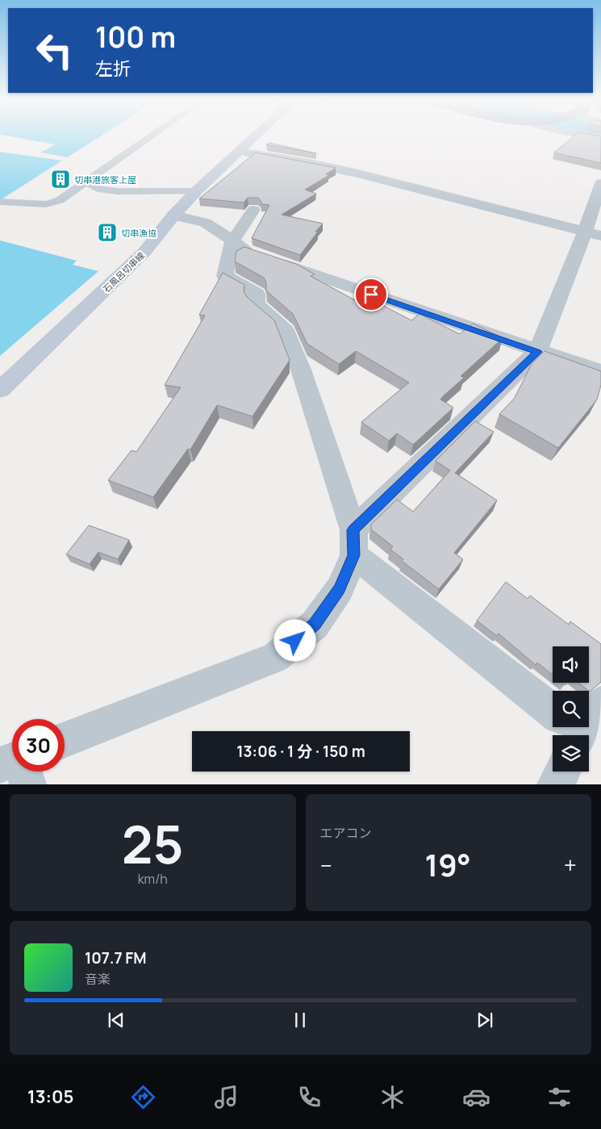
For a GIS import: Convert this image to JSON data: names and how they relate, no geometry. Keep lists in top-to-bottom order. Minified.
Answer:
{"streets":{"main road":["石風呂切串線"]},"places":{"building":["切串港旅客上屋","切串漁協"]},"page":{"turn":["100 m","左折"],"limit":"30","trip":"13:06 · 1 分 · 150 m","tile":[["25","km/h"],"エアコン"],"heat":["−","19°","+"],"song":["107.7 FM","音楽"],"tabs":"13:05"}}
